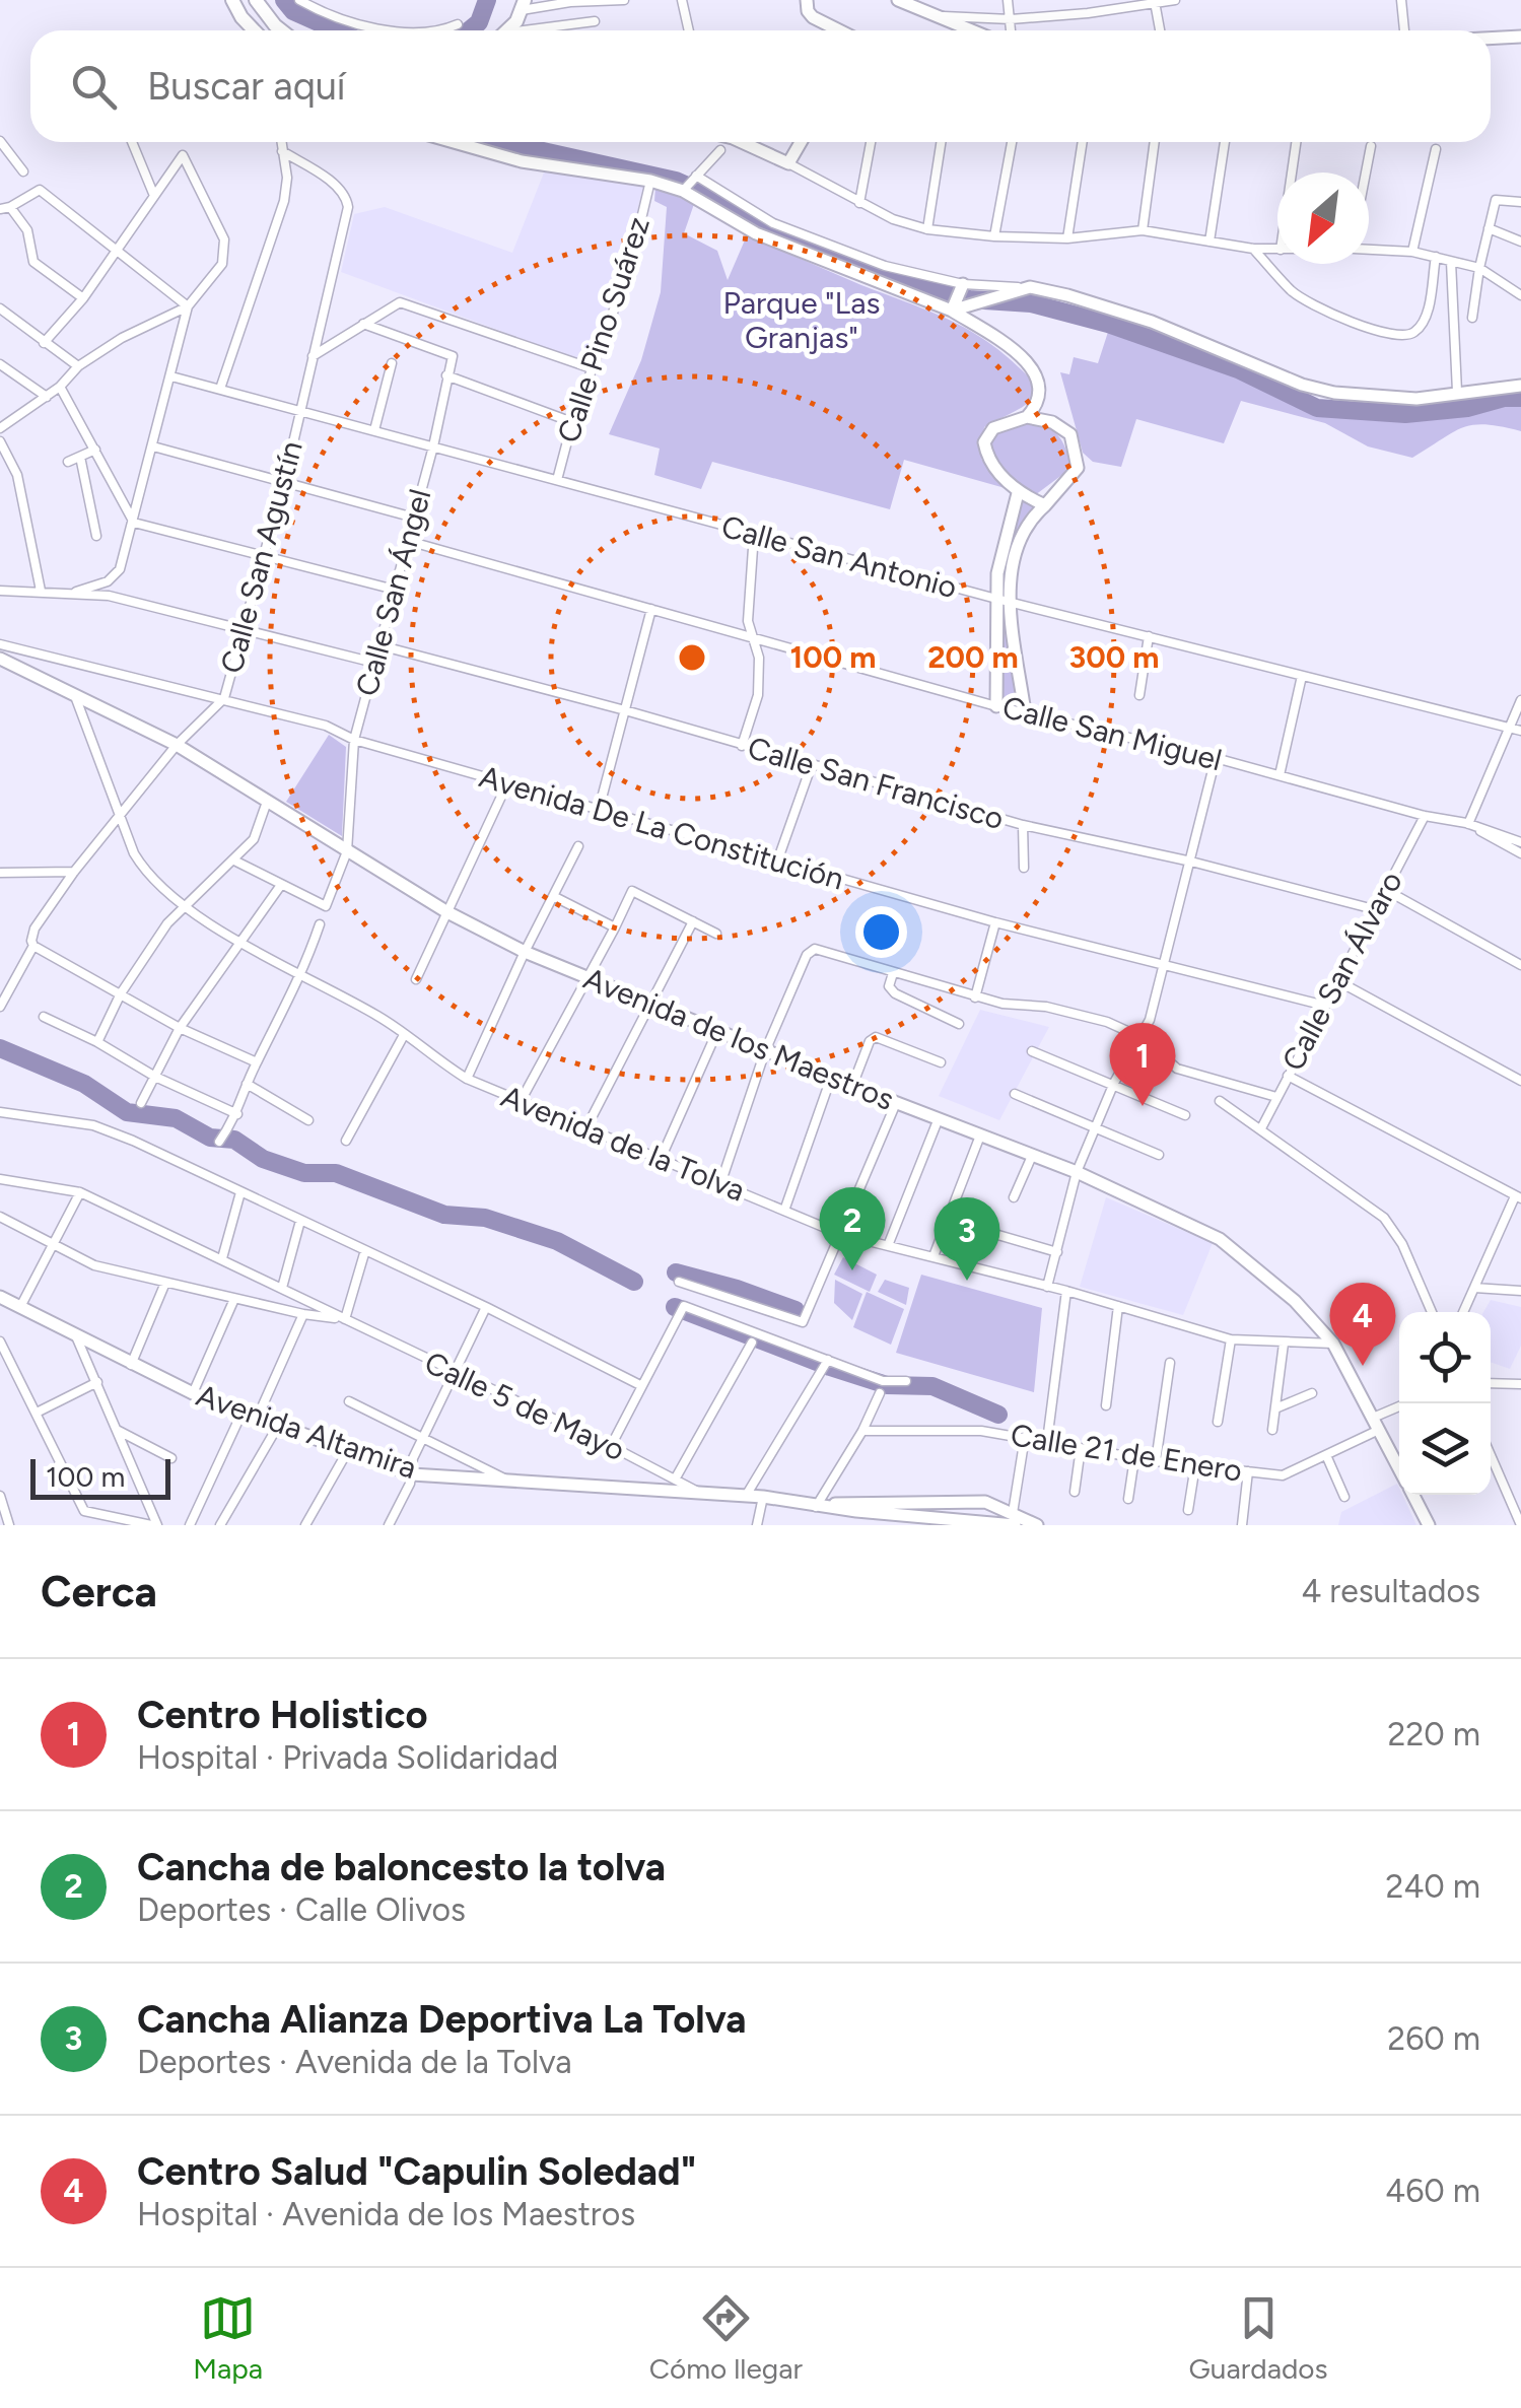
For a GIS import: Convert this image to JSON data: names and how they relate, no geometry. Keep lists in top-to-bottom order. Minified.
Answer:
{"streets":{"street":["Calle Pino Suárez","Calle San Agustín","Calle San Antonio","Calle San Ángel","Calle San Miguel","Calle San Francisco","Avenida De La Constitución","Calle San Álvaro","Avenida de los Maestros","Avenida de la Tolva","Calle 5 de Mayo","Avenida Altamira","Calle 21 de Enero"]},"crossings":[["Calle Pino Suárez","Calle San Antonio"],["Calle San Agustín","Calle San Antonio"],["Calle San Agustín","Avenida De La Constitución"],["Calle San Agustín","Avenida de los Maestros"],["Calle San Agustín","Avenida de la Tolva"],["Calle San Antonio","Calle San Ángel"],["Calle San Ángel","Calle San Miguel"],["Calle San Ángel","Calle San Francisco"],["Calle San Ángel","Avenida De La Constitución"],["Calle San Ángel","Avenida de los Maestros"],["Calle San Miguel","Calle San Álvaro"],["Calle San Francisco","Calle San Álvaro"],["Avenida De La Constitución","Calle San Álvaro"],["Avenida de los Maestros","Avenida de la Tolva"],["Avenida de los Maestros","Calle 21 de Enero"],["Calle 5 de Mayo","Avenida Altamira"]],"parks":["Parque \"Las Granjas\""],"scale_bar":"100 m","north":"bottom left","page":{"search":"Buscar aquí","pins":["1","2","3","4"],"scale":"100 m","heading":["Cerca","4 resultados"],"list":[{"mark":"1","name":"Centro Holistico","note":"Hospital · Privada Solidaridad","value":"220 m"},{"mark":"2","name":"Cancha de baloncesto la tolva","note":"Deportes · Calle Olivos","value":"240 m"},{"mark":"3","name":"Cancha Alianza Deportiva La Tolva","note":"Deportes · Avenida de la Tolva","value":"260 m"},{"mark":"4","name":"Centro Salud \"Capulin Soledad\"","note":"Hospital · Avenida de los Maestros","value":"460 m"}],"nav":["Mapa","Cómo llegar","Guardados"]},"rings":["100 m","200 m","300 m"]}
